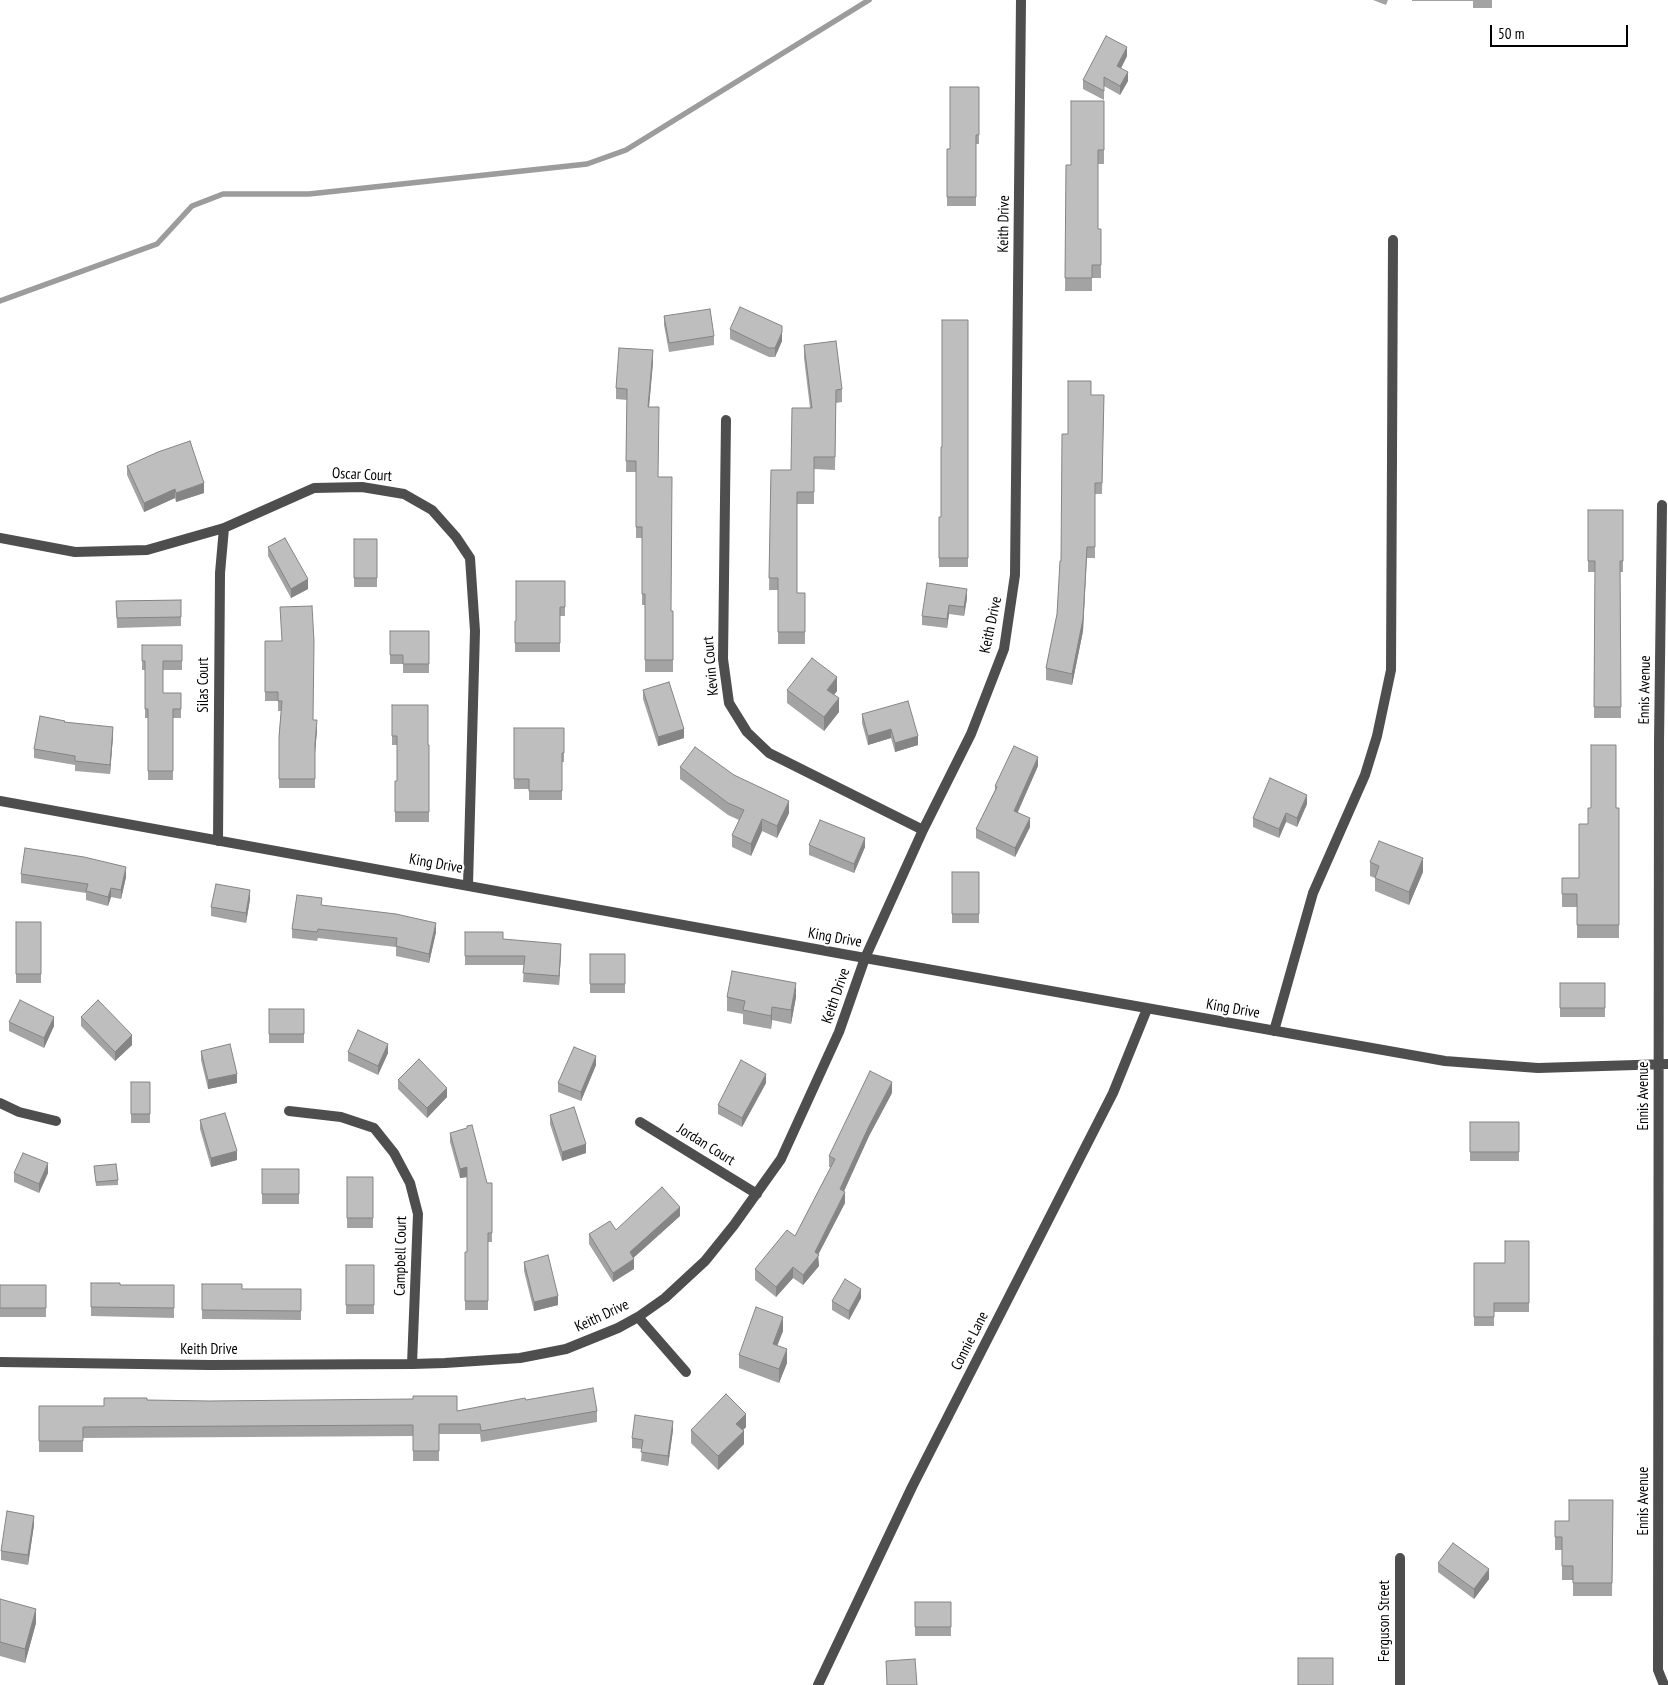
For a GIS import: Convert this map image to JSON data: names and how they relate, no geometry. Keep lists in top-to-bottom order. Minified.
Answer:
{"streets":{"street":["Keith Drive","Oscar Court","Kevin Court","Silas Court","Ennis Avenue","King Drive","Jordan Court","Campbell Court","Connie Lane","Ferguson Street"]},"crossings":[["Keith Drive","Kevin Court"],["Keith Drive","King Drive"],["Keith Drive","Jordan Court"],["Keith Drive","Campbell Court"],["Oscar Court","Silas Court"],["Oscar Court","King Drive"],["Silas Court","King Drive"],["Ennis Avenue","King Drive"],["King Drive","Connie Lane"]],"scale_bar":"50 m"}
